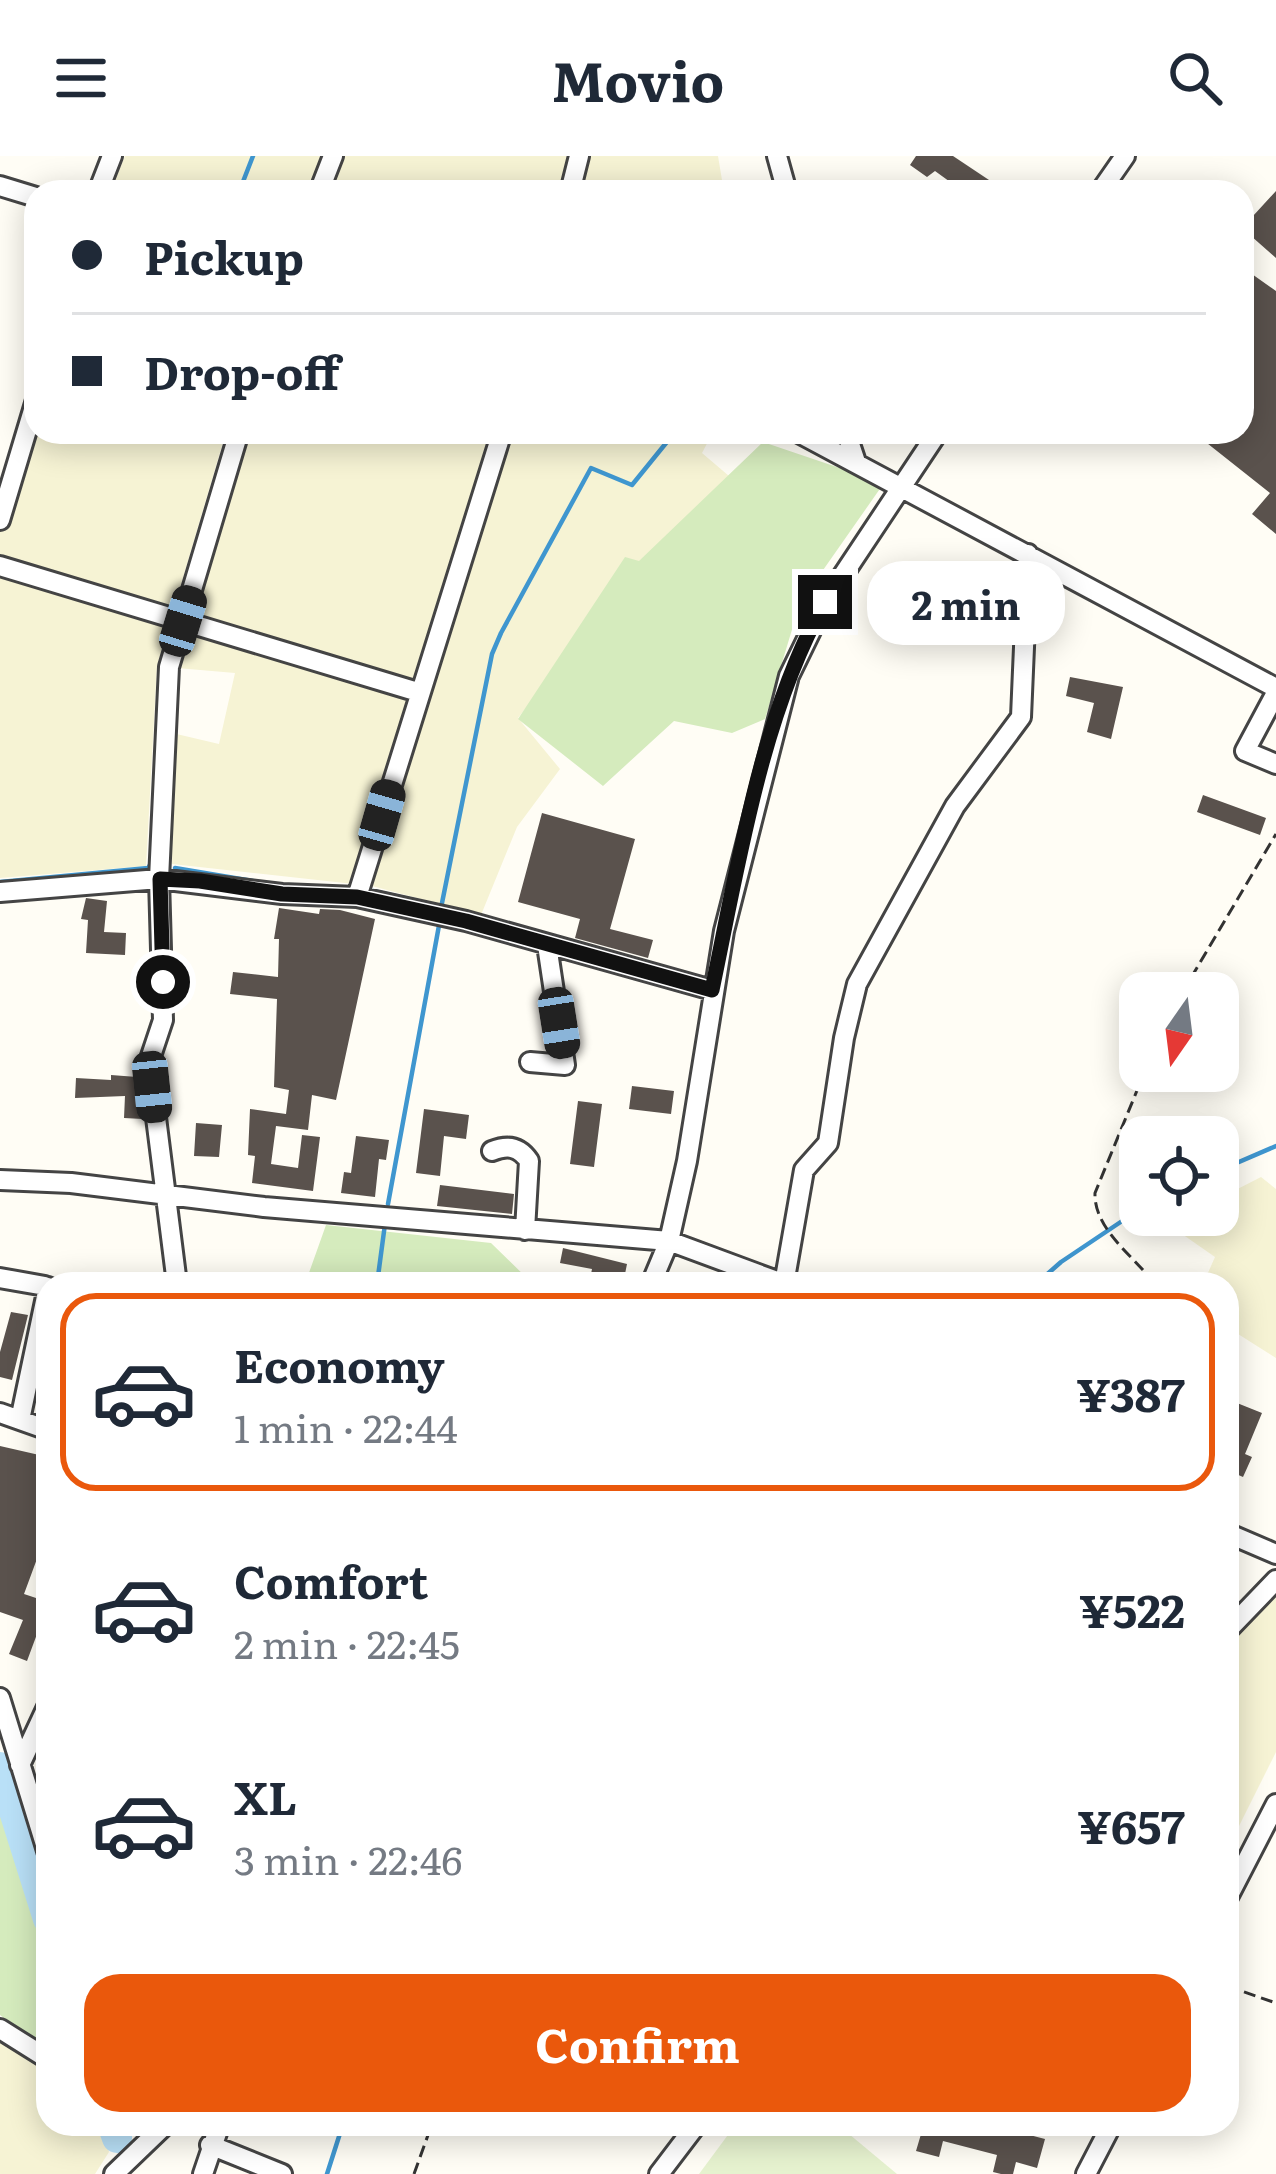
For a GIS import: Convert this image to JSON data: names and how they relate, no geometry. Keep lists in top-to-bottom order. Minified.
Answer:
{"north":"bottom","page":{"header":"Movio","banner":["Pickup","Drop-off"],"bubble":"2 min","list":[{"name":"Economy","note":"1 min · 22:44","value":"¥387"},{"name":"Comfort","note":"2 min · 22:45","value":"¥522"},{"name":"XL","note":"3 min · 22:46","value":"¥657"}],"buttons":"Confirm"}}
